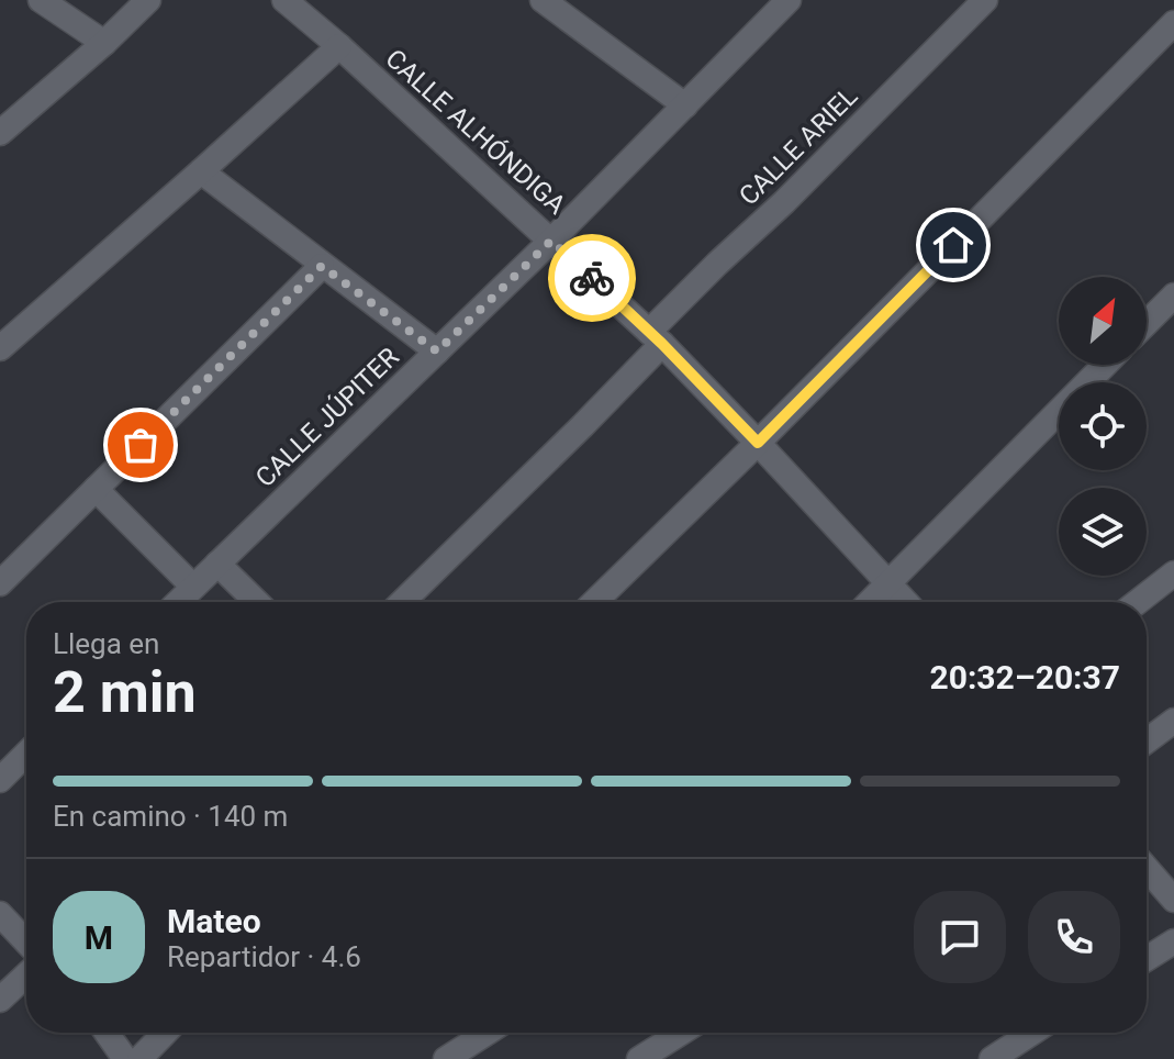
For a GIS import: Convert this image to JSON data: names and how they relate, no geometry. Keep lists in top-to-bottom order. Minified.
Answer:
{"streets":{"street":["CALLE ALHÓNDIGA","CALLE ARIEL","CALLE JÚPITER"]},"crossings":[["CALLE ALHÓNDIGA","CALLE ARIEL"],["CALLE ALHÓNDIGA","CALLE JÚPITER"]],"north":"top right","page":{"heading":["2 min","Llega en","20:32–20:37"],"panel":["Mateo","Repartidor · 4.6"],"bar":"En camino · 140 m","round":"M"}}
